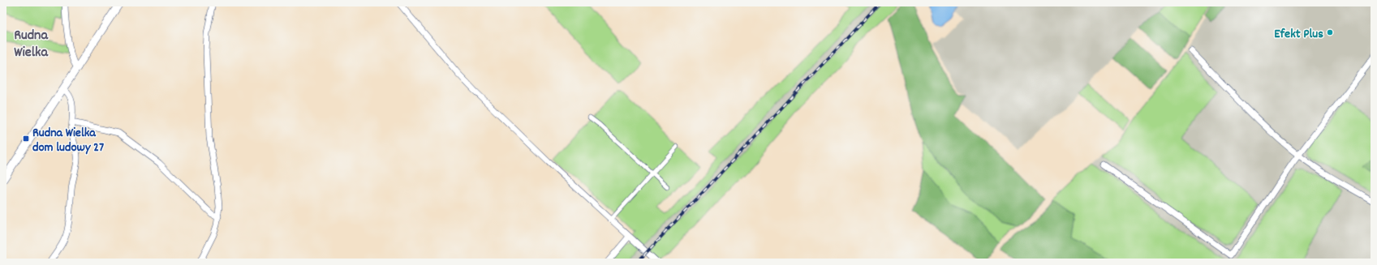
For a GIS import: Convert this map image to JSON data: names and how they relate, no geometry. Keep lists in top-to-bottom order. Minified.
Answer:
{"districts":["Rudna Wielka"],"places":{"other":["Efekt Plus"],"transit":["Rudna Wielka dom ludowy 27"]}}
